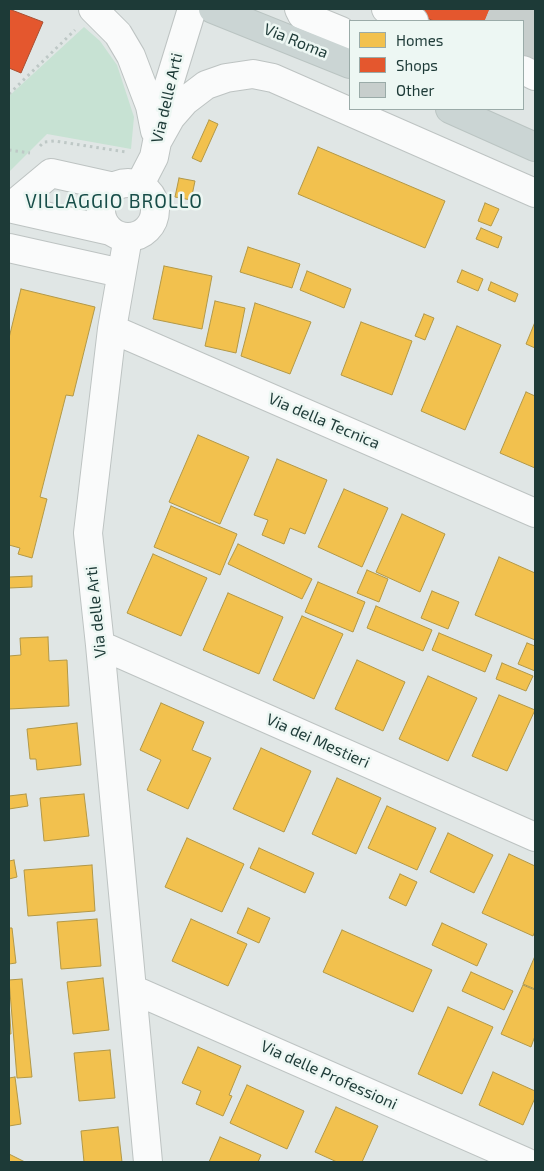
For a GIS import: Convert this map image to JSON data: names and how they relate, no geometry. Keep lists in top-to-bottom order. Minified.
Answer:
{"streets":{"main road":["Via Roma"],"street":["Via delle Arti","Via della Tecnica","Via dei Mestieri","Via delle Professioni"]},"crossings":[["Via delle Arti","Via della Tecnica"],["Via delle Arti","Via dei Mestieri"],["Via delle Arti","Via delle Professioni"]],"districts":["VILLAGGIO BROLLO"],"legend":["Homes","Shops","Other"]}
